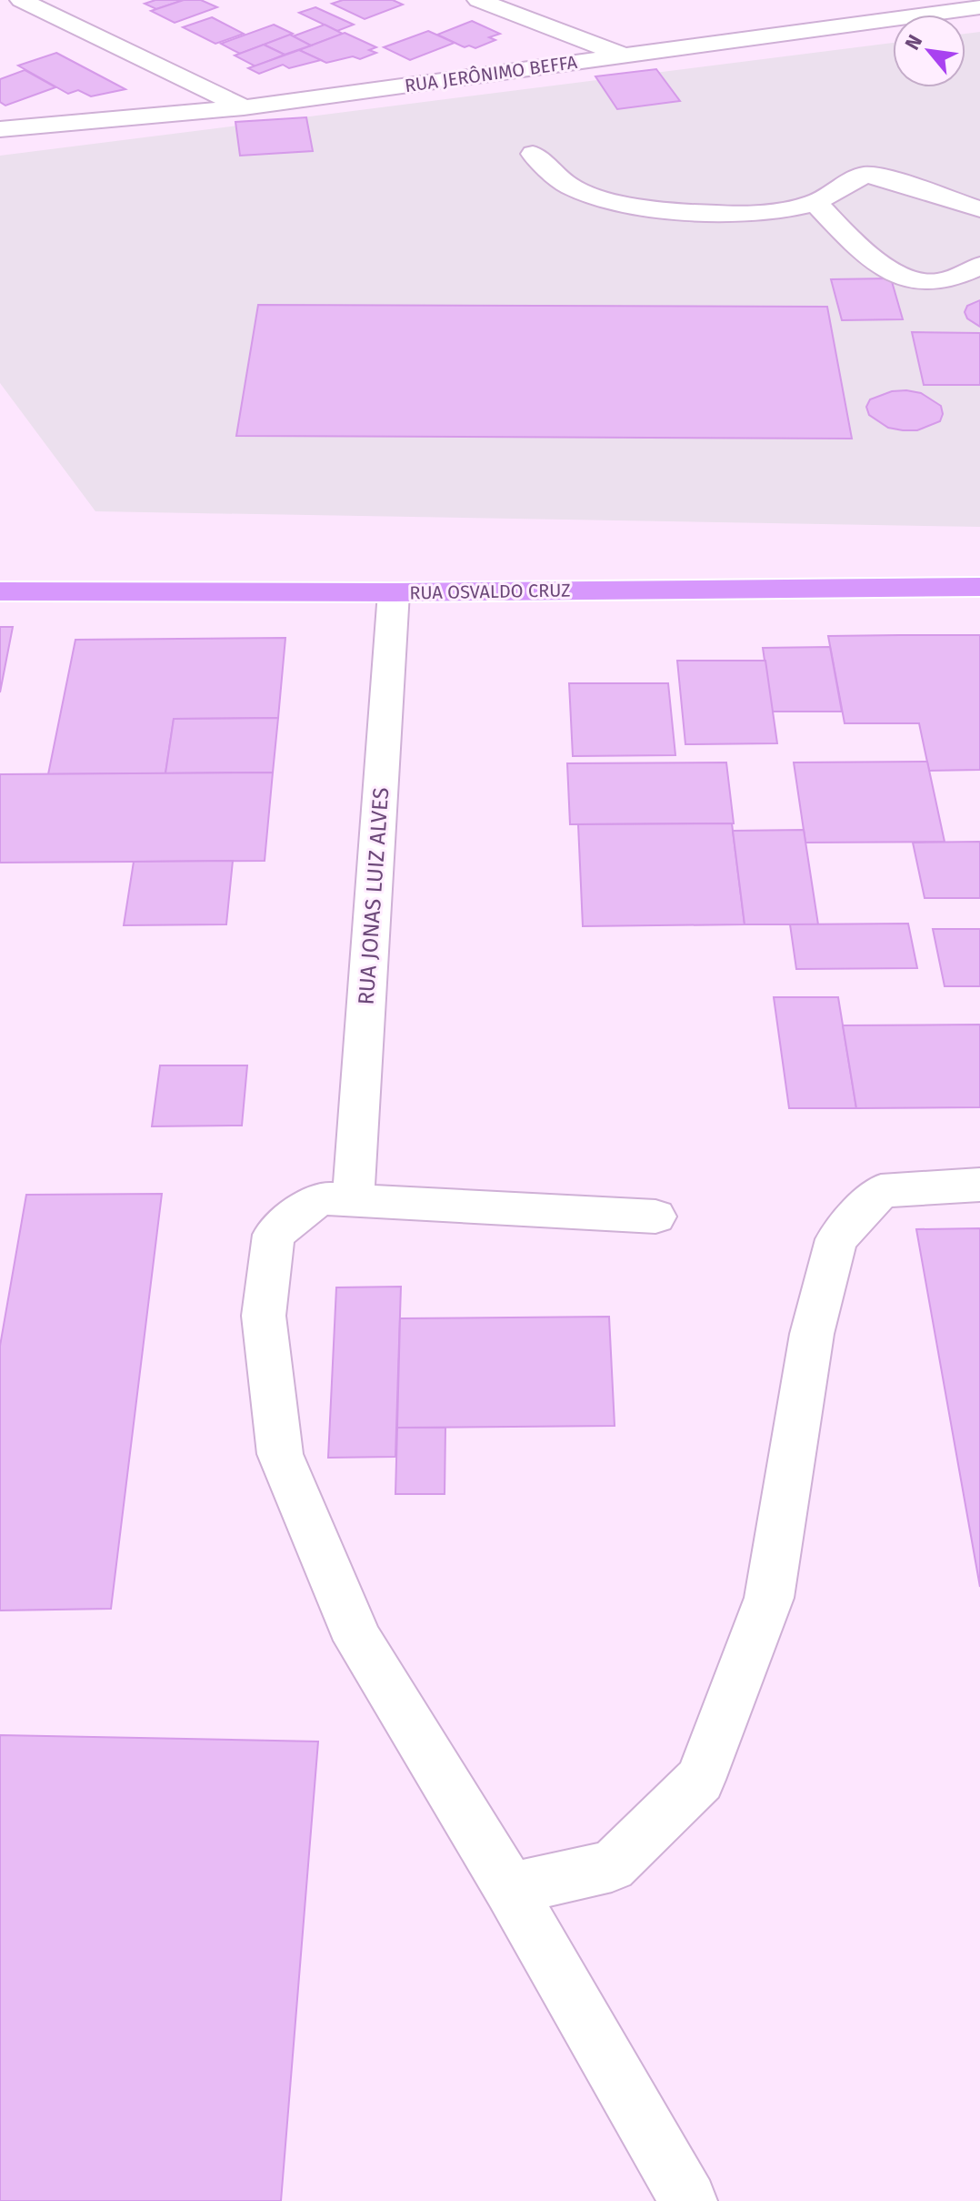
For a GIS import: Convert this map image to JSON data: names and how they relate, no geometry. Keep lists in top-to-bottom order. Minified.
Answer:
{"streets":{"highway":["RUA OSVALDO CRUZ"],"street":["RUA JERÔNIMO BEFFA","RUA JONAS LUIZ ALVES"]},"crossings":[["RUA OSVALDO CRUZ","RUA JONAS LUIZ ALVES"]],"north":"top left"}
